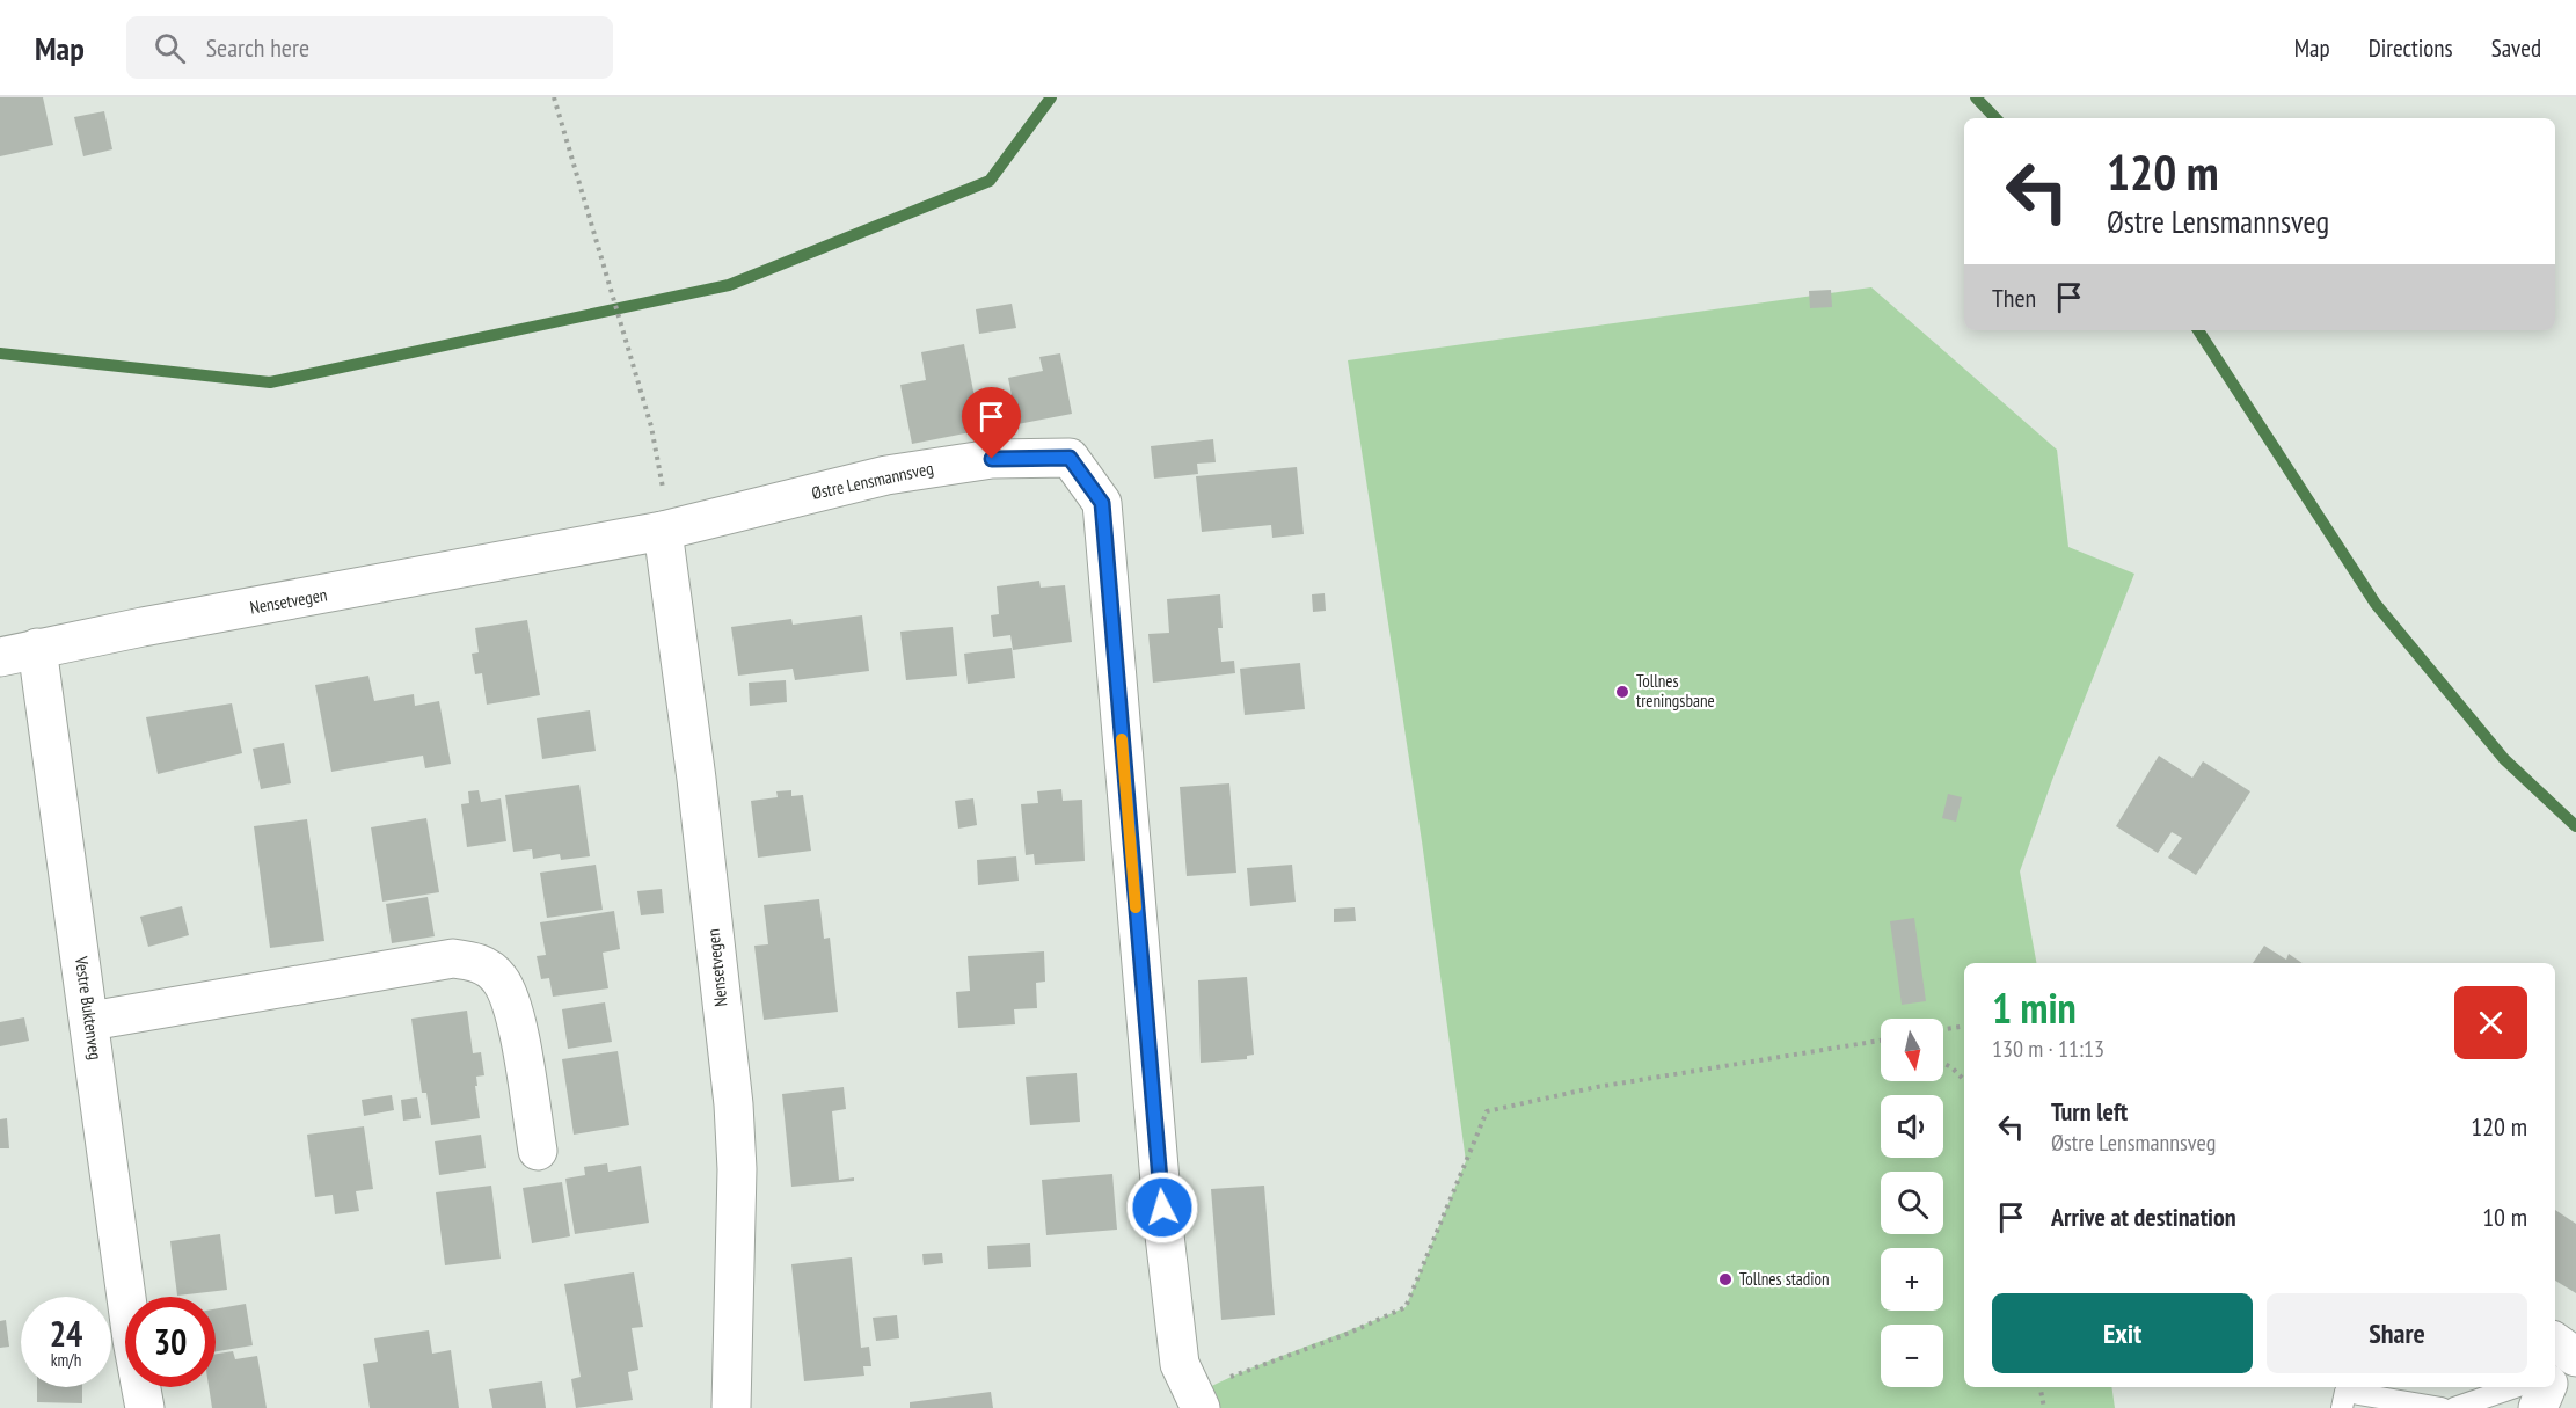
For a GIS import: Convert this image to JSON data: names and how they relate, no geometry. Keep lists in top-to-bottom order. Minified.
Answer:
{"streets":{"street":["Østre Lensmannsveg","Nensetvegen","Vestre Buktenveg"]},"crossings":[["Østre Lensmannsveg","Nensetvegen"],["Nensetvegen","Vestre Buktenveg"]],"places":["Tollnes treningsbane","Tollnes stadion"],"north":"bottom","page":{"header":"Map","search":"Search here","nav":["Map","Directions","Saved"],"turn":["120 m","Østre Lensmannsveg"],"then":"Then","heading":["1 min","130 m · 11:13"],"map_buttons":["+","−"],"list":[{"name":"Turn left","note":"Østre Lensmannsveg","value":"120 m"},{"name":"Arrive at destination","value":"10 m"}],"buttons":["Exit","Share"],"speed":"24 km/h","limit":"30"}}
